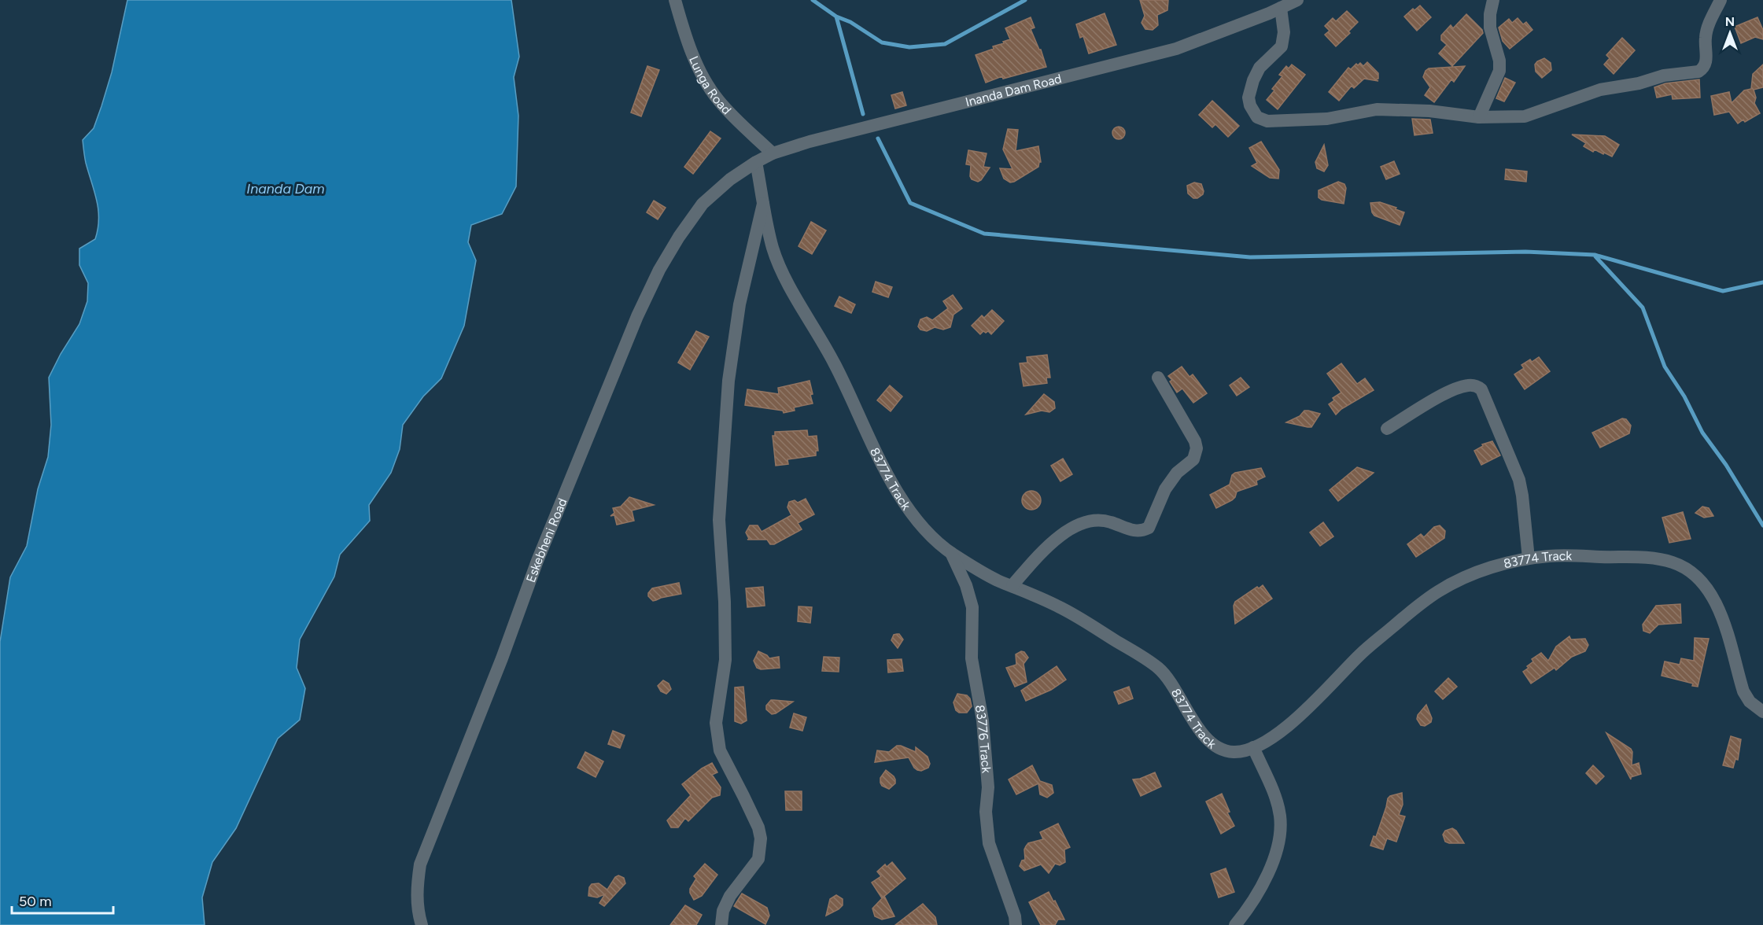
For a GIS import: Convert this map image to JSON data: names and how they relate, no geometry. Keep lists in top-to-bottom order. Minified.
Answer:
{"streets":{"street":["Lunga Road","Inanda Dam Road","83774 Track","Eskebheni Road","83776 Track"]},"crossings":[["Lunga Road","Inanda Dam Road"],["Inanda Dam Road","83774 Track"],["Inanda Dam Road","Eskebheni Road"],["83774 Track","83776 Track"]],"water":["Inanda Dam"],"scale_bar":"50 m","north":"top"}
